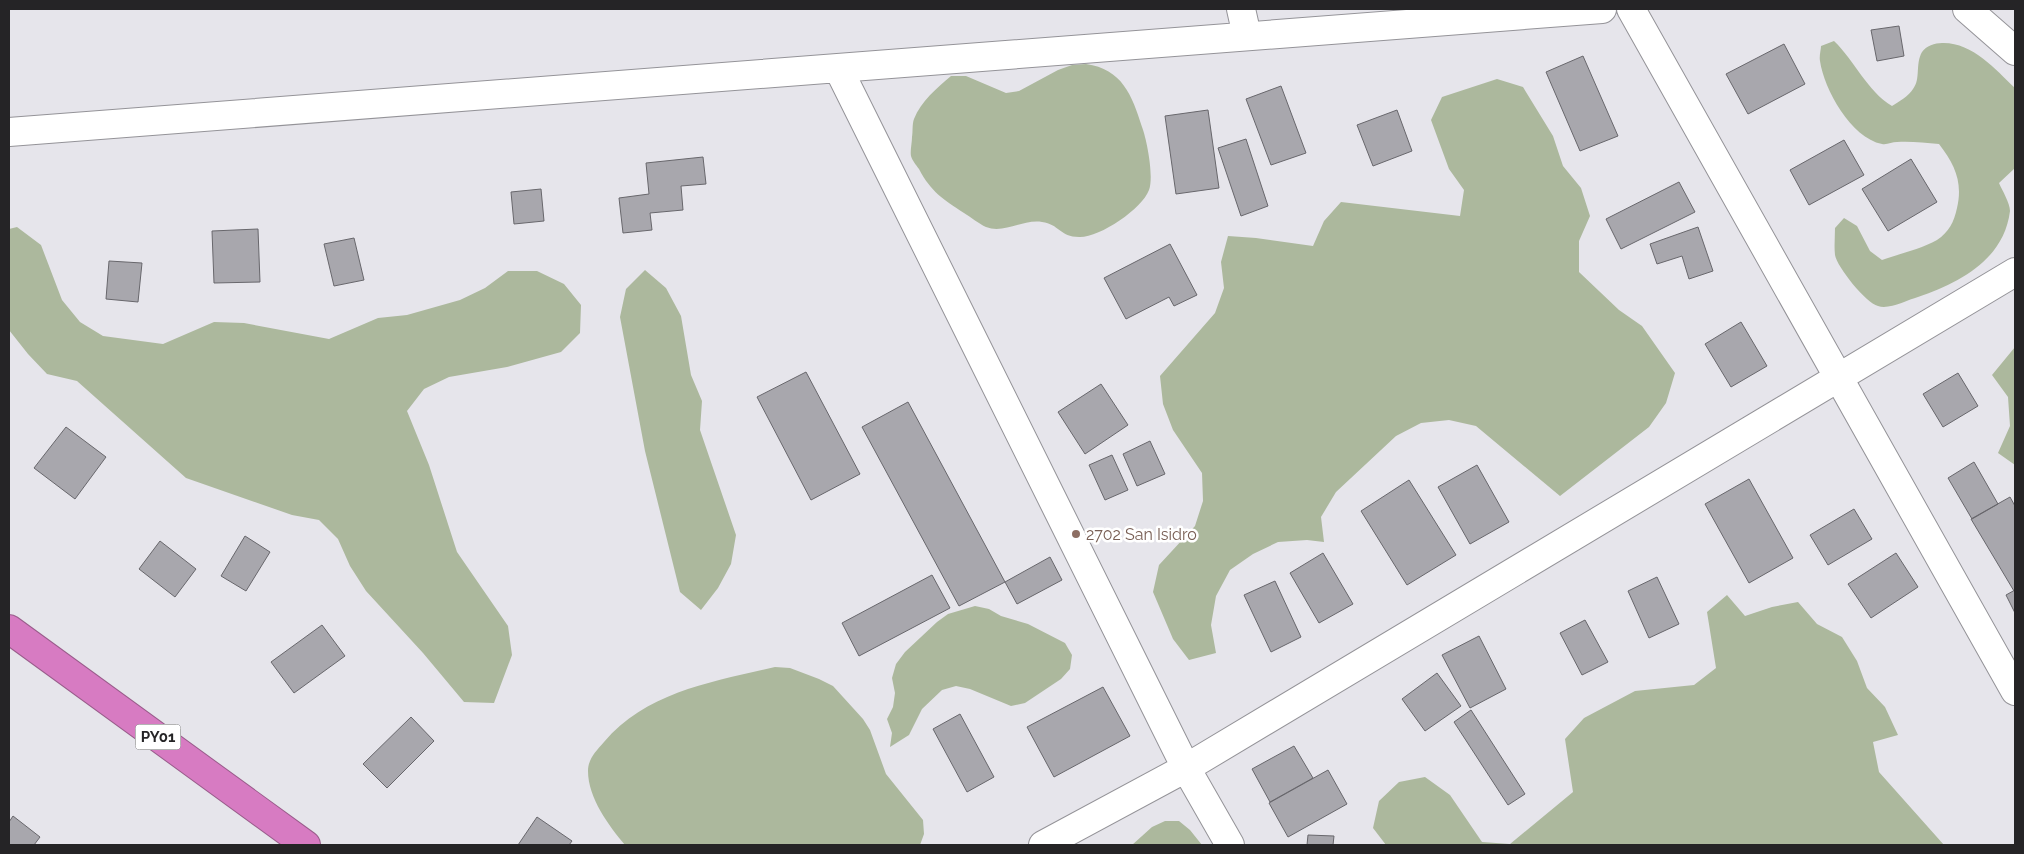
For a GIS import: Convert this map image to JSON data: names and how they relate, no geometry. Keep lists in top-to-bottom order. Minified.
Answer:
{"streets":{"highway":["PY01"]},"places":["2702 San Isidro"]}
